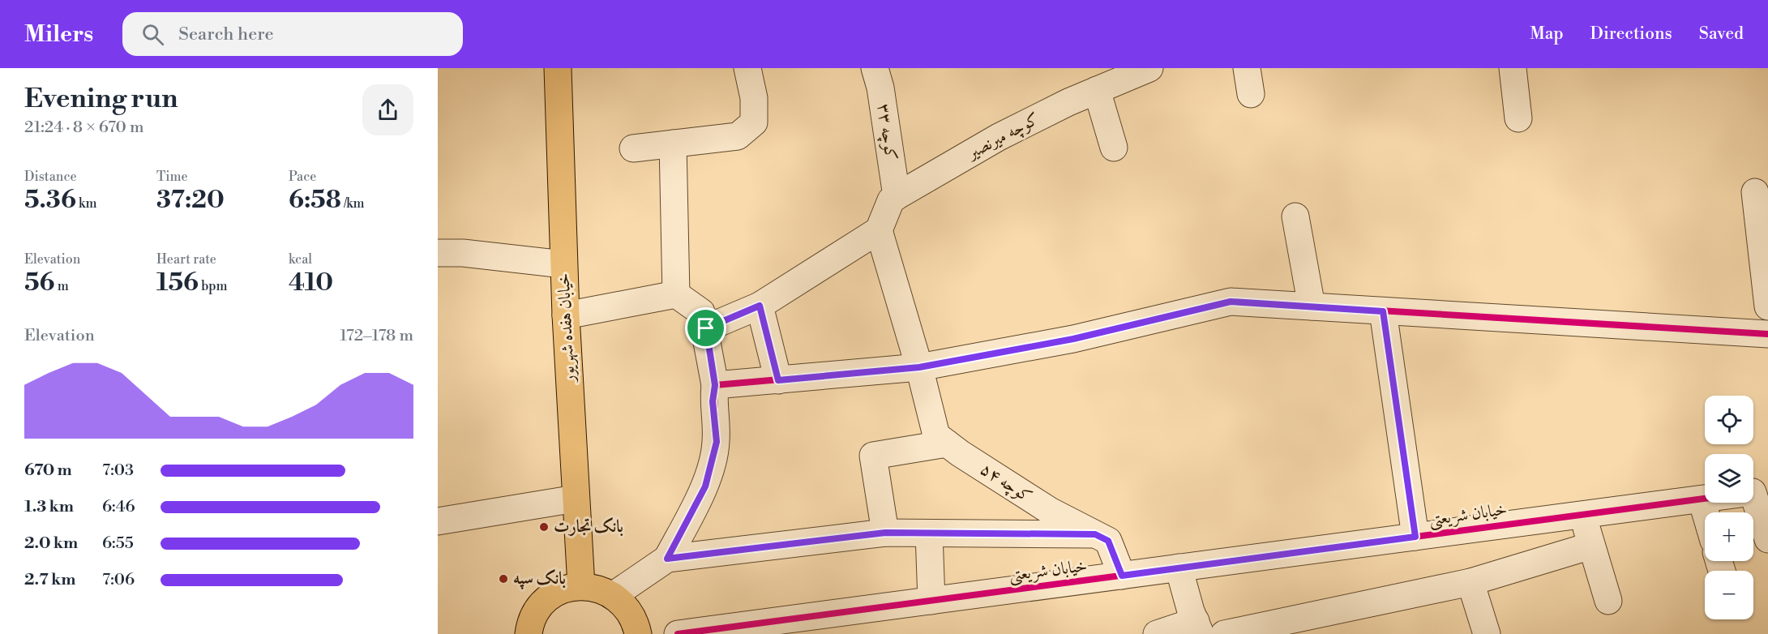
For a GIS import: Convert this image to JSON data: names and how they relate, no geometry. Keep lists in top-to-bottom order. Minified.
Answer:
{"streets":{"main road":["خیابان هفده شهریور"],"street":["کوچه ۳۳","کوچه میرنصیر","کوچه ۵۴","خیابان شریعتی"]},"crossings":[["کوچه ۳۳","کوچه میرنصیر"],["کوچه میرنصیر","کوچه ۵۴"],["کوچه ۵۴","خیابان شریعتی"]],"places":["بانک تجارت","بانک سپه"],"page":{"header":"Milers","search":"Search here","nav":["Map","Directions","Saved"],"heading":["Evening run","21:24 · 8 × 670 m"],"stats":[["Distance","5.36 km"],["Time","37:20"],["Pace","6:58 /km"],["Elevation","56 m"],["Heart rate","156 bpm"],["kcal","410"]],"chart":["Elevation","172–178 m"],"map_buttons":["+","−"],"list":[{"name":"670 m","note":"7:03"},{"name":"1.3 km","note":"6:46"},{"name":"2.0 km","note":"6:55"},{"name":"2.7 km","note":"7:06"}]}}
